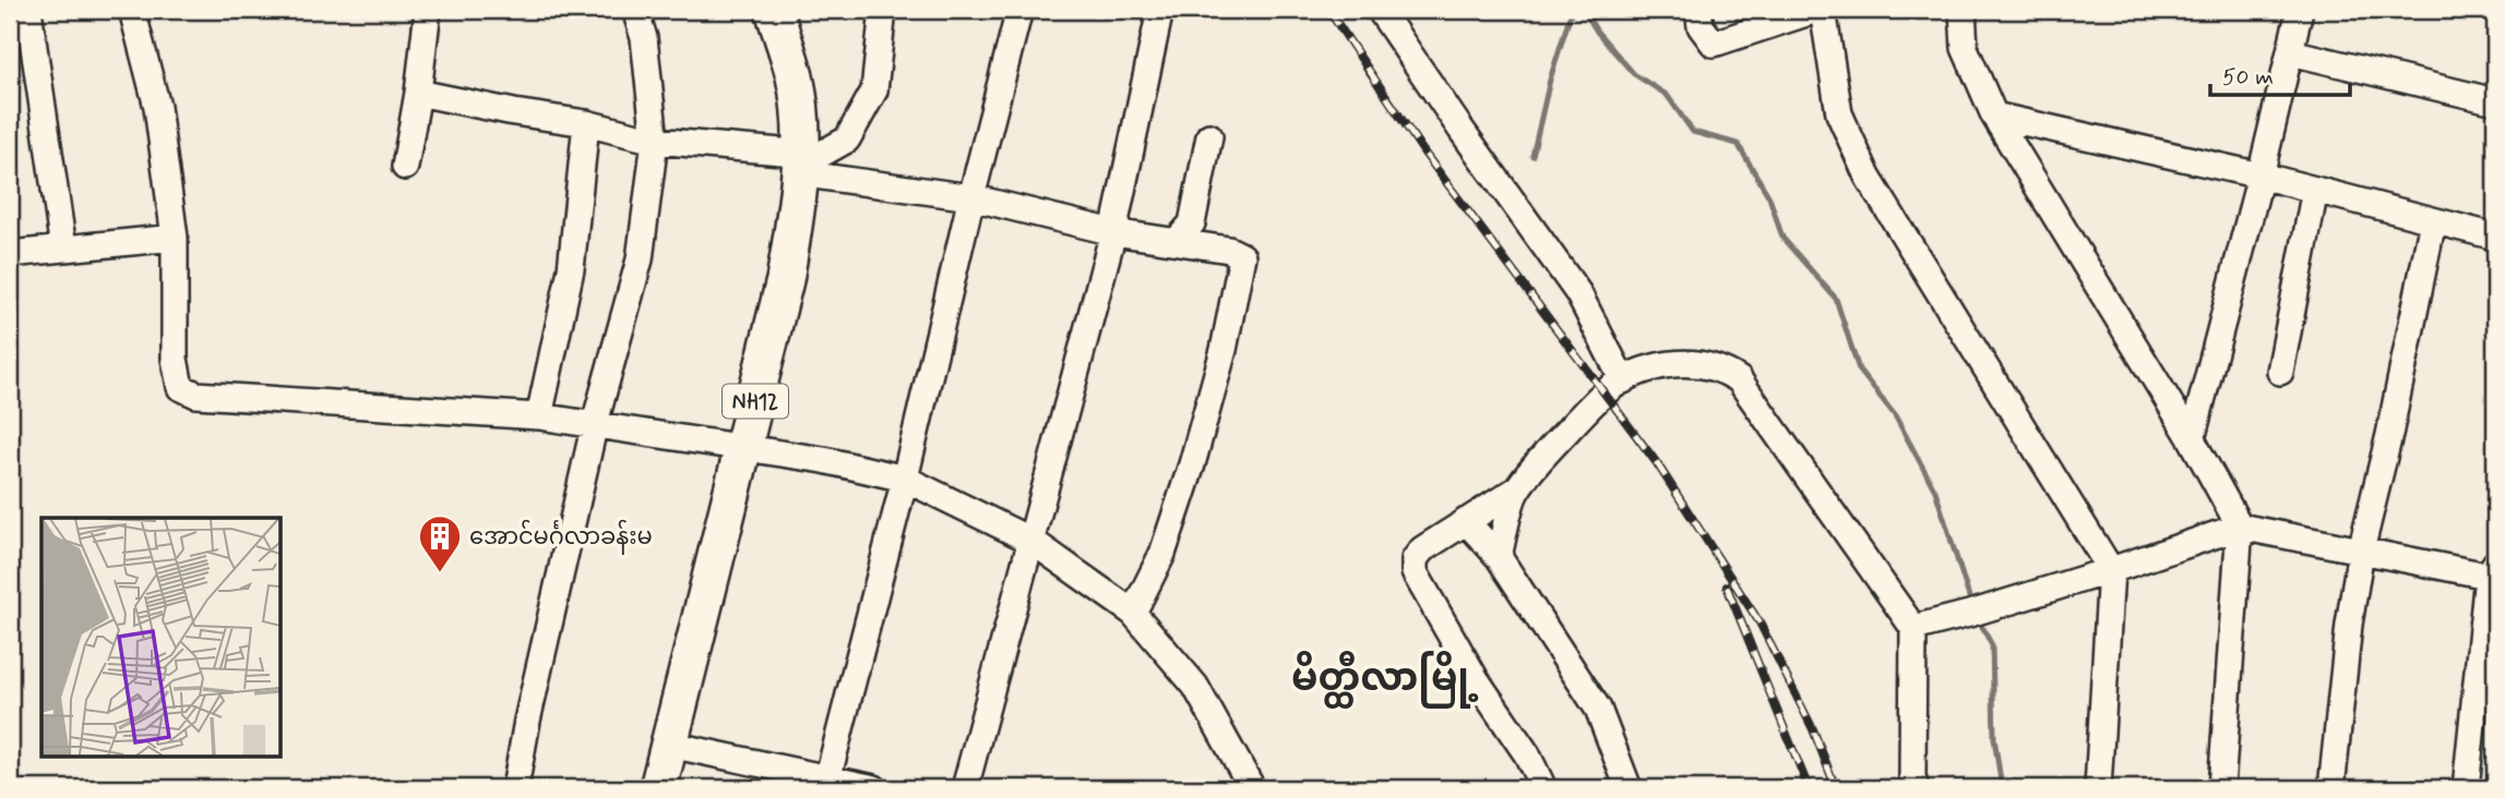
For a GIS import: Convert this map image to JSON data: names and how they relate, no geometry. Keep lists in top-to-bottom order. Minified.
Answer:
{"streets":{"highway":["NH12"]},"districts":["မိတ္ထီလာမြို့"],"places":{"building":["အောင်မင်္ဂလာခန်းမ"]},"scale_bar":"50 m"}
